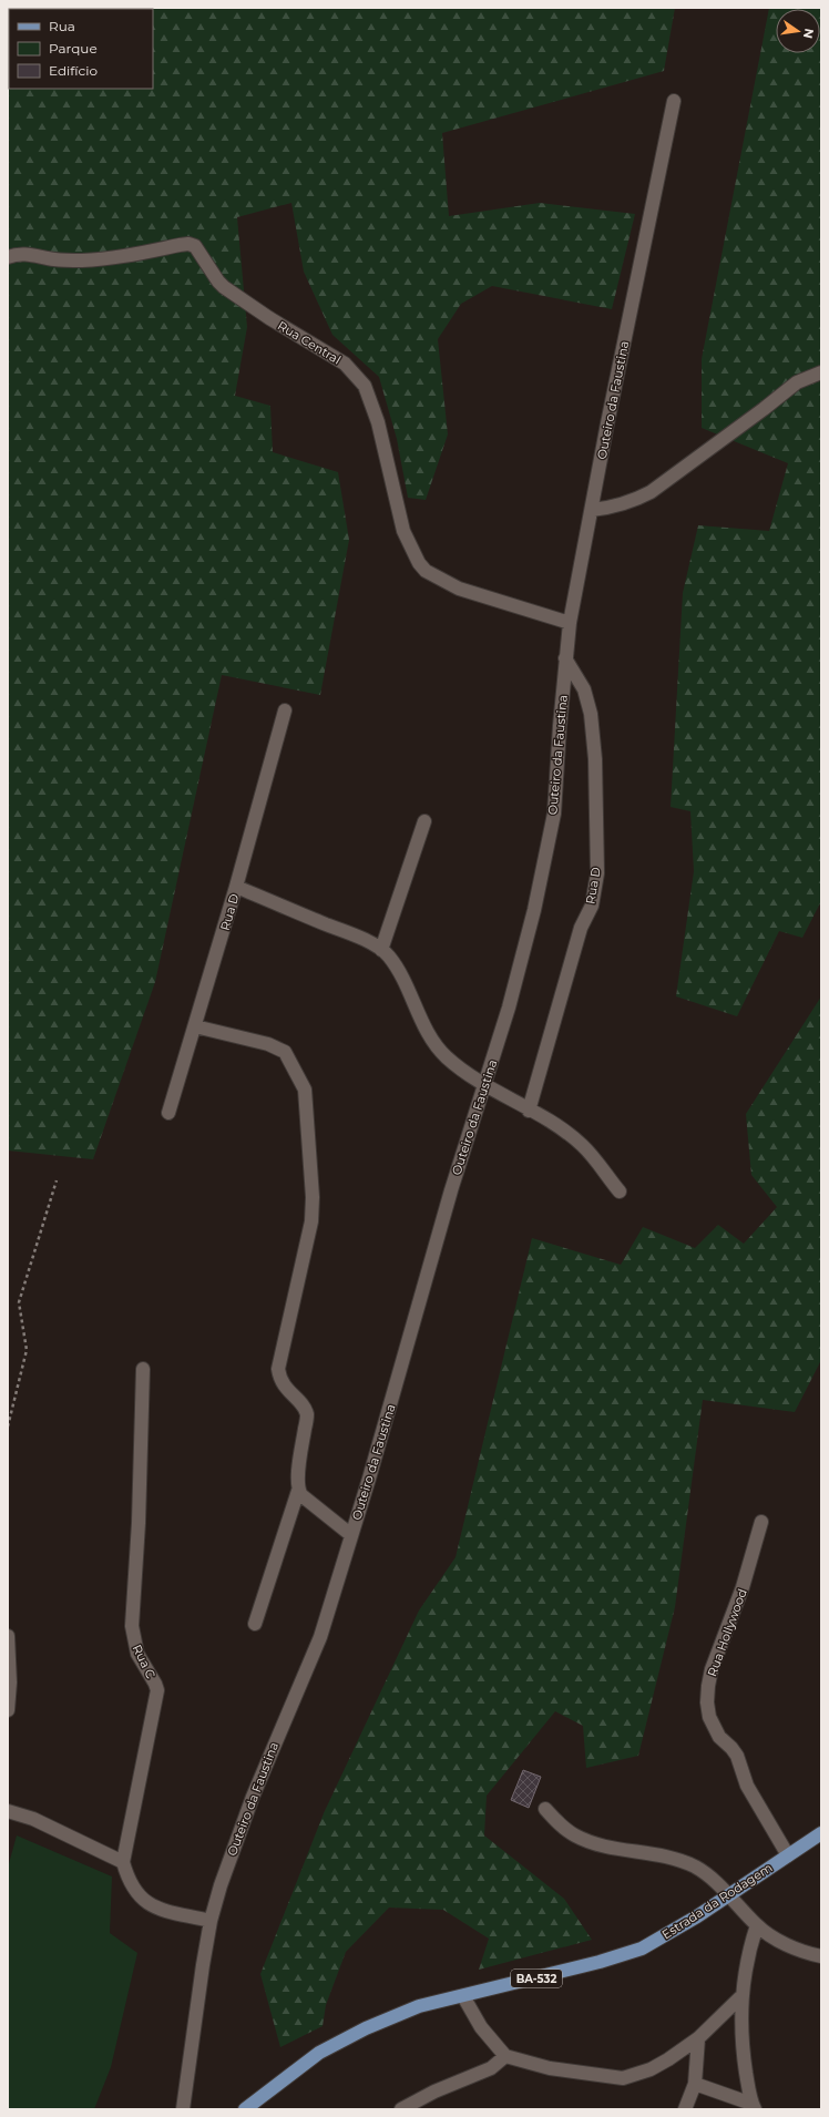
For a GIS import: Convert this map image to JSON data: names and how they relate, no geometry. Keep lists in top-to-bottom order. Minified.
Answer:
{"streets":{"main road":["Estrada da Rodagem","BA-532"],"street":["Rua Central","Outeiro da Faustina","Rua D","Rua Hollywood","Rua C"]},"crossings":[["Rua Central","Outeiro da Faustina"],["Outeiro da Faustina","Rua D"],["Rua Hollywood","Estrada da Rodagem"]],"legend":["Rua","Parque","Edifício"],"north":"right"}
